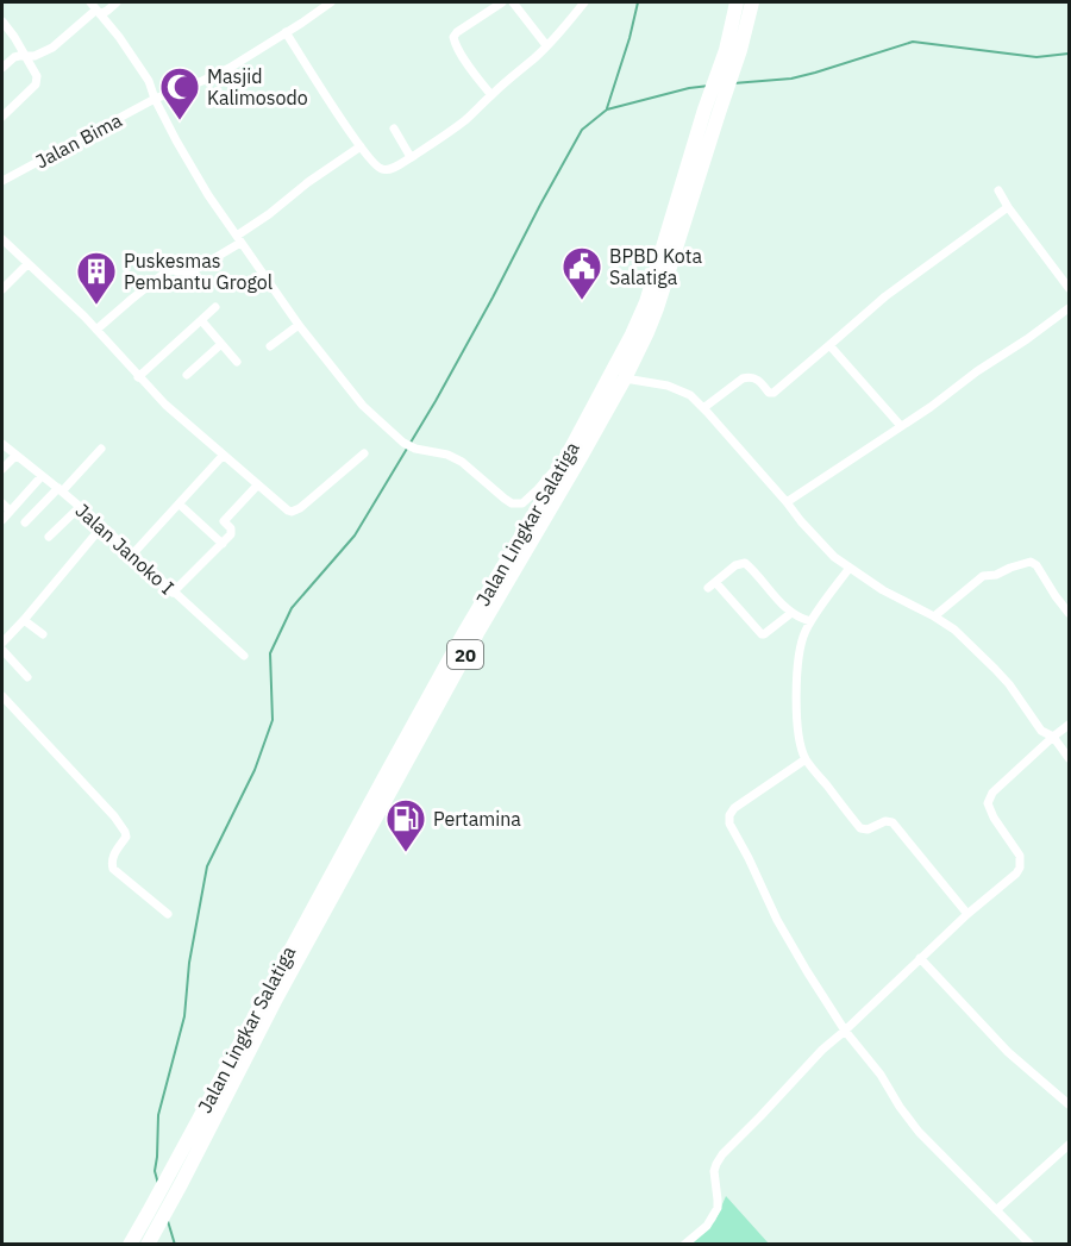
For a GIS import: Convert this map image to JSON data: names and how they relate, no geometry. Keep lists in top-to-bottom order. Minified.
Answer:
{"streets":{"highway":["Jalan Lingkar Salatiga","20"],"street":["Jalan Bima","Jalan Janoko I"]},"places":{"mosque":["Masjid Kalimosodo"],"public building":["BPBD Kota Salatiga"],"building":["Puskesmas Pembantu Grogol"],"fuel station":["Pertamina"]}}
